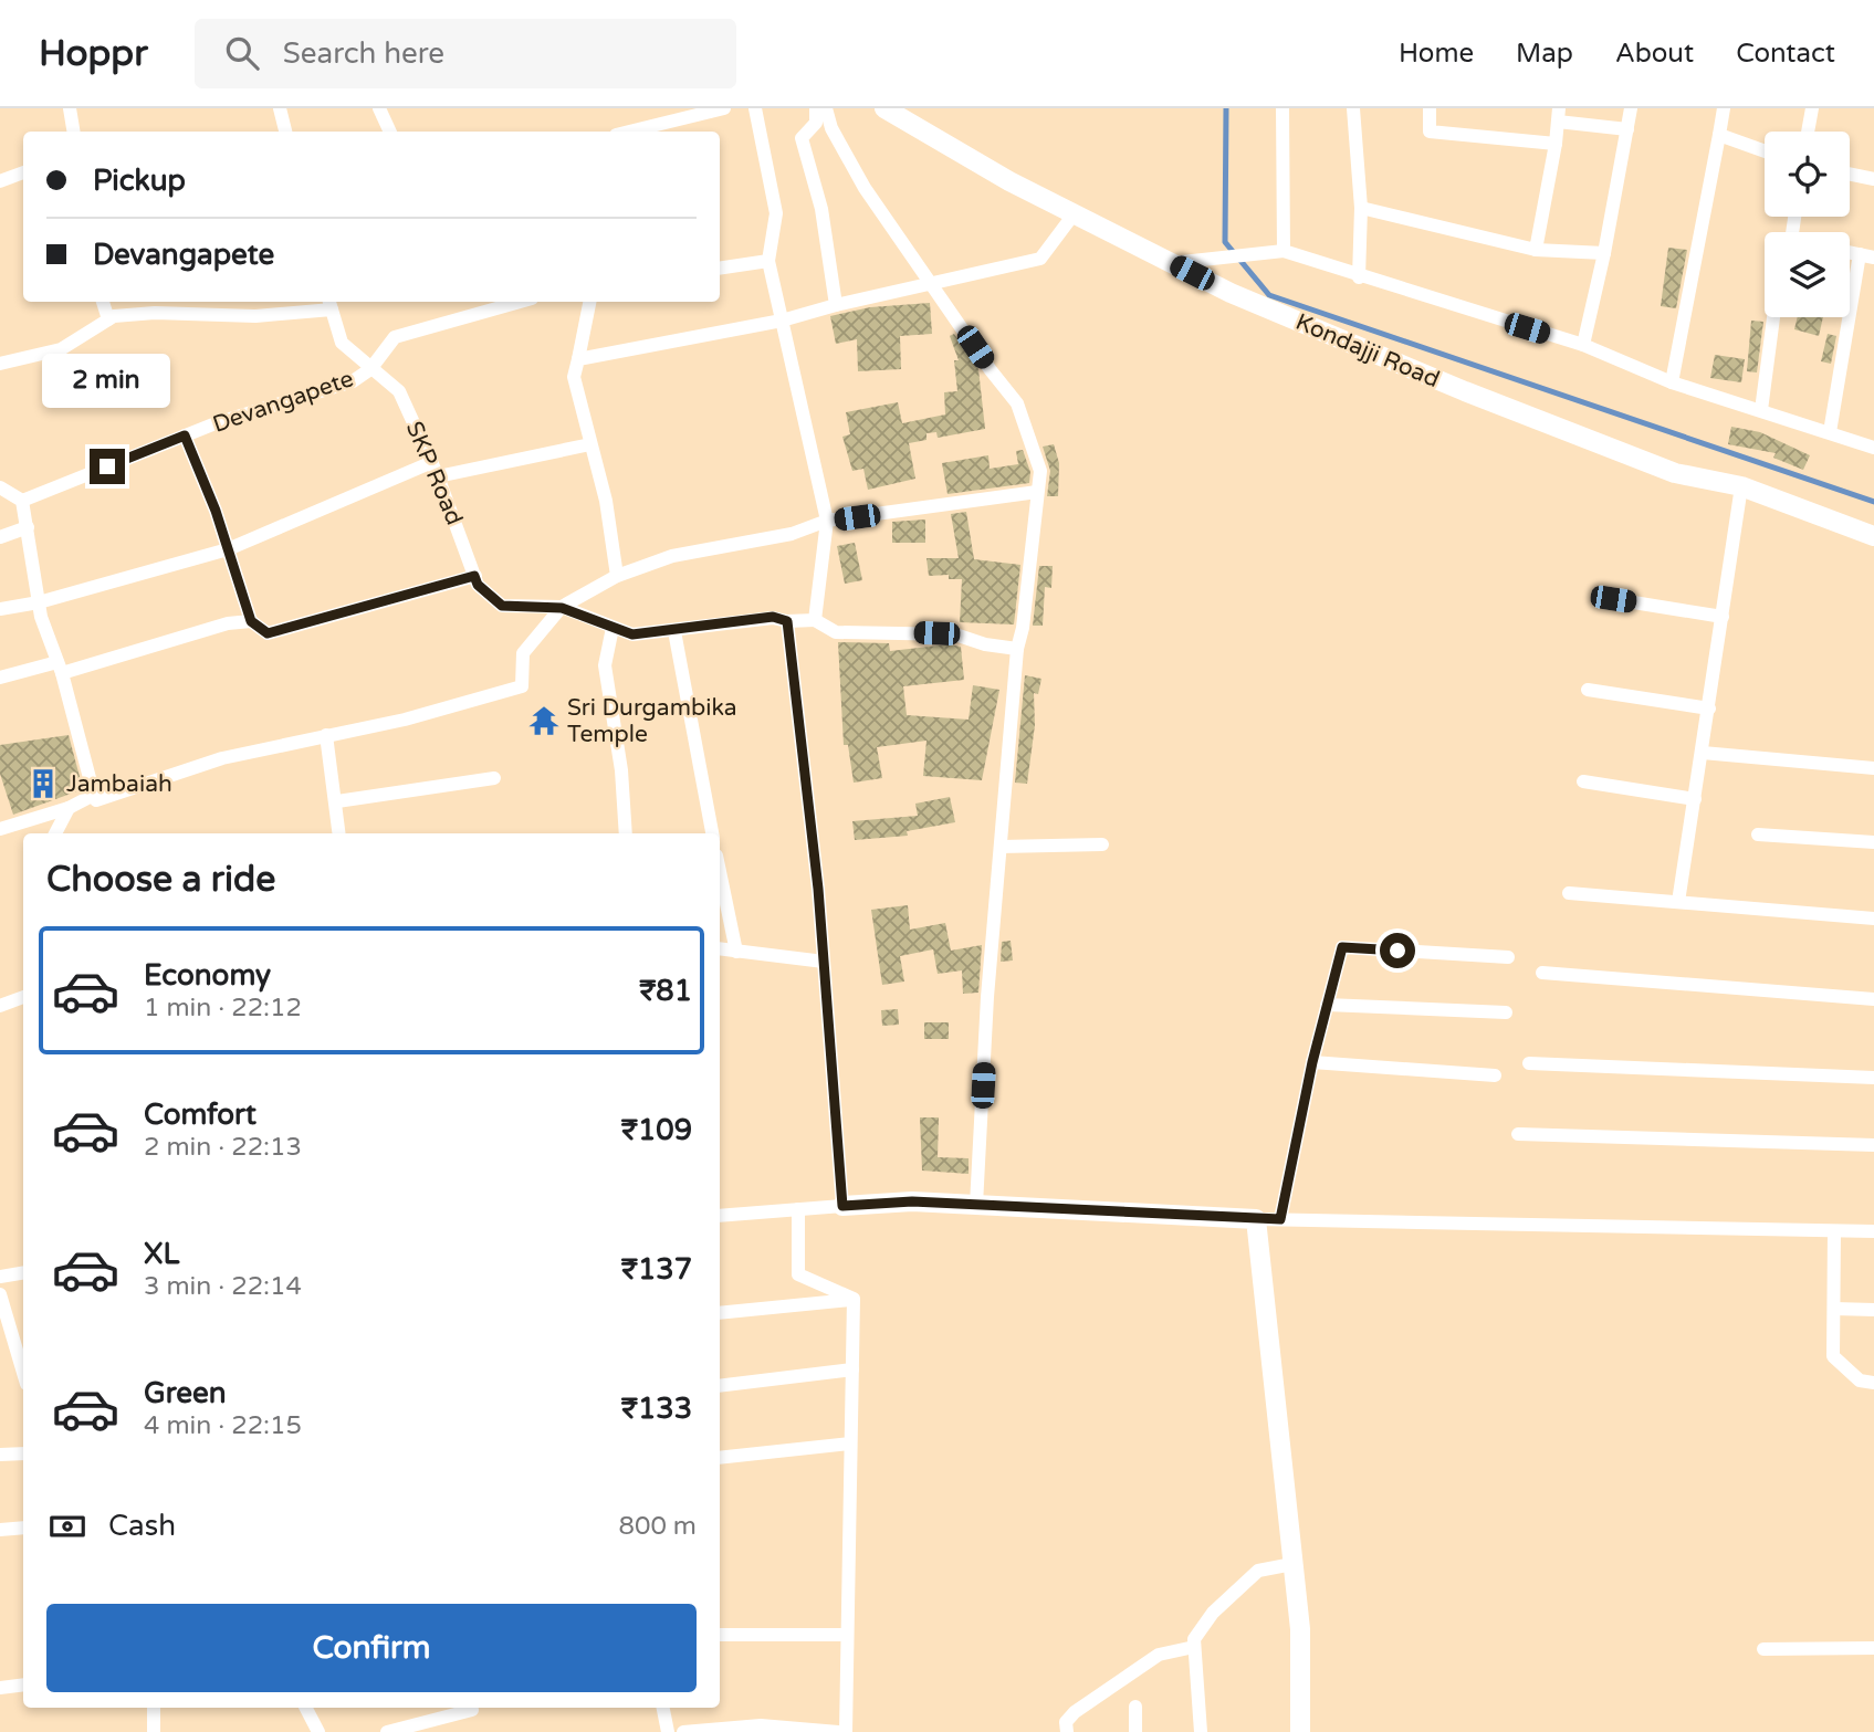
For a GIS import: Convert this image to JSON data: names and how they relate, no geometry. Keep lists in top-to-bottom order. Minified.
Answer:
{"streets":{"street":["Kondajji Road","Devangapete","SKP Road"]},"crossings":[["Devangapete","SKP Road"]],"places":{"temple":["Sri Durgambika Temple"],"building":["Jambaiah"]},"page":{"header":"Hoppr","search":"Search here","nav":["Home","Map","About","Contact"],"banner":["Pickup","Devangapete"],"bubble":"2 min","heading":"Choose a ride","list":[{"name":"Economy","note":"1 min · 22:12","value":"₹81"},{"name":"Comfort","note":"2 min · 22:13","value":"₹109"},{"name":"XL","note":"3 min · 22:14","value":"₹137"},{"name":"Green","note":"4 min · 22:15","value":"₹133"}],"pay":["Cash","800 m"],"buttons":"Confirm"}}
